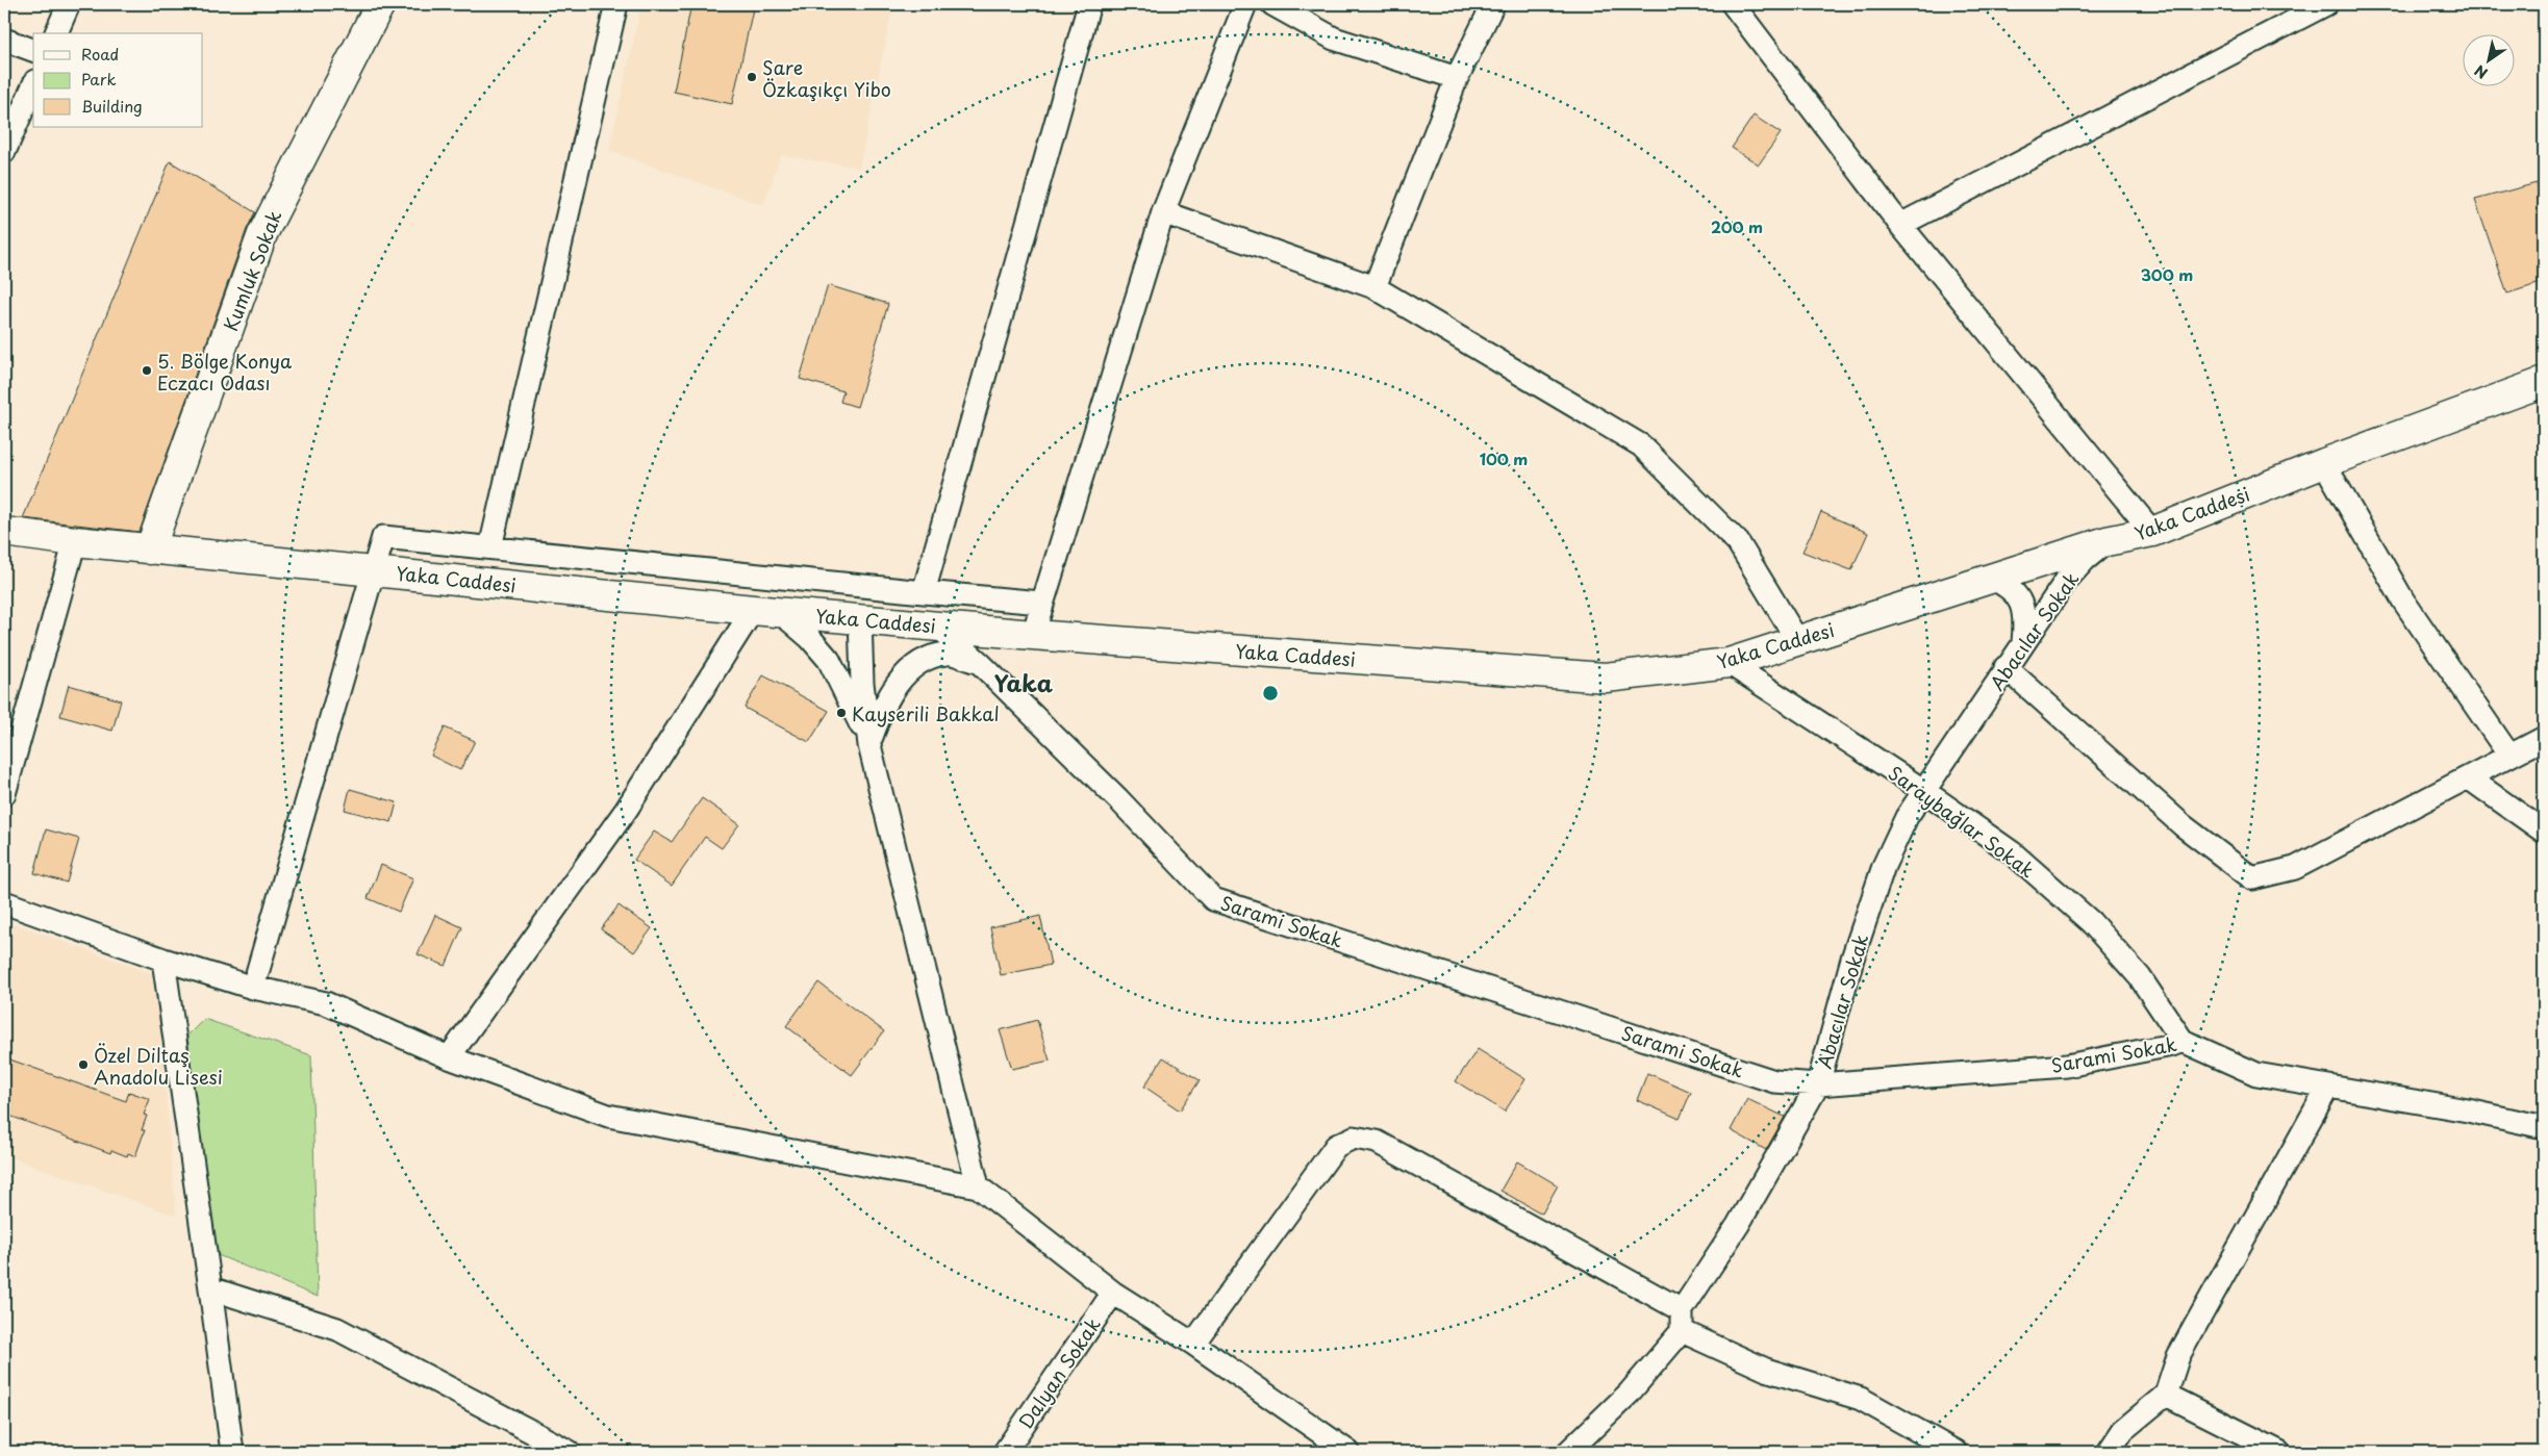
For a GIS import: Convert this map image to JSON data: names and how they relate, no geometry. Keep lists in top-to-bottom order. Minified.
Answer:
{"streets":{"street":["Kumluk Sokak","Yaka Caddesi","Abacılar Sokak","Saraybağlar Sokak","Sarami Sokak","Dalyan Sokak"]},"crossings":[["Kumluk Sokak","Yaka Caddesi"],["Yaka Caddesi","Abacılar Sokak"],["Yaka Caddesi","Saraybağlar Sokak"],["Yaka Caddesi","Sarami Sokak"],["Abacılar Sokak","Saraybağlar Sokak"],["Abacılar Sokak","Sarami Sokak"],["Saraybağlar Sokak","Sarami Sokak"]],"districts":["Yaka"],"places":["Sare Özkaşıkçı Yibo","5. Bölge Konya Eczacı Odası","Kayserili Bakkal","Özel Diltaş Anadolu Lisesi"],"legend":["Road","Park","Building"],"north":"bottom left","rings":["200 m","300 m","100 m"]}
